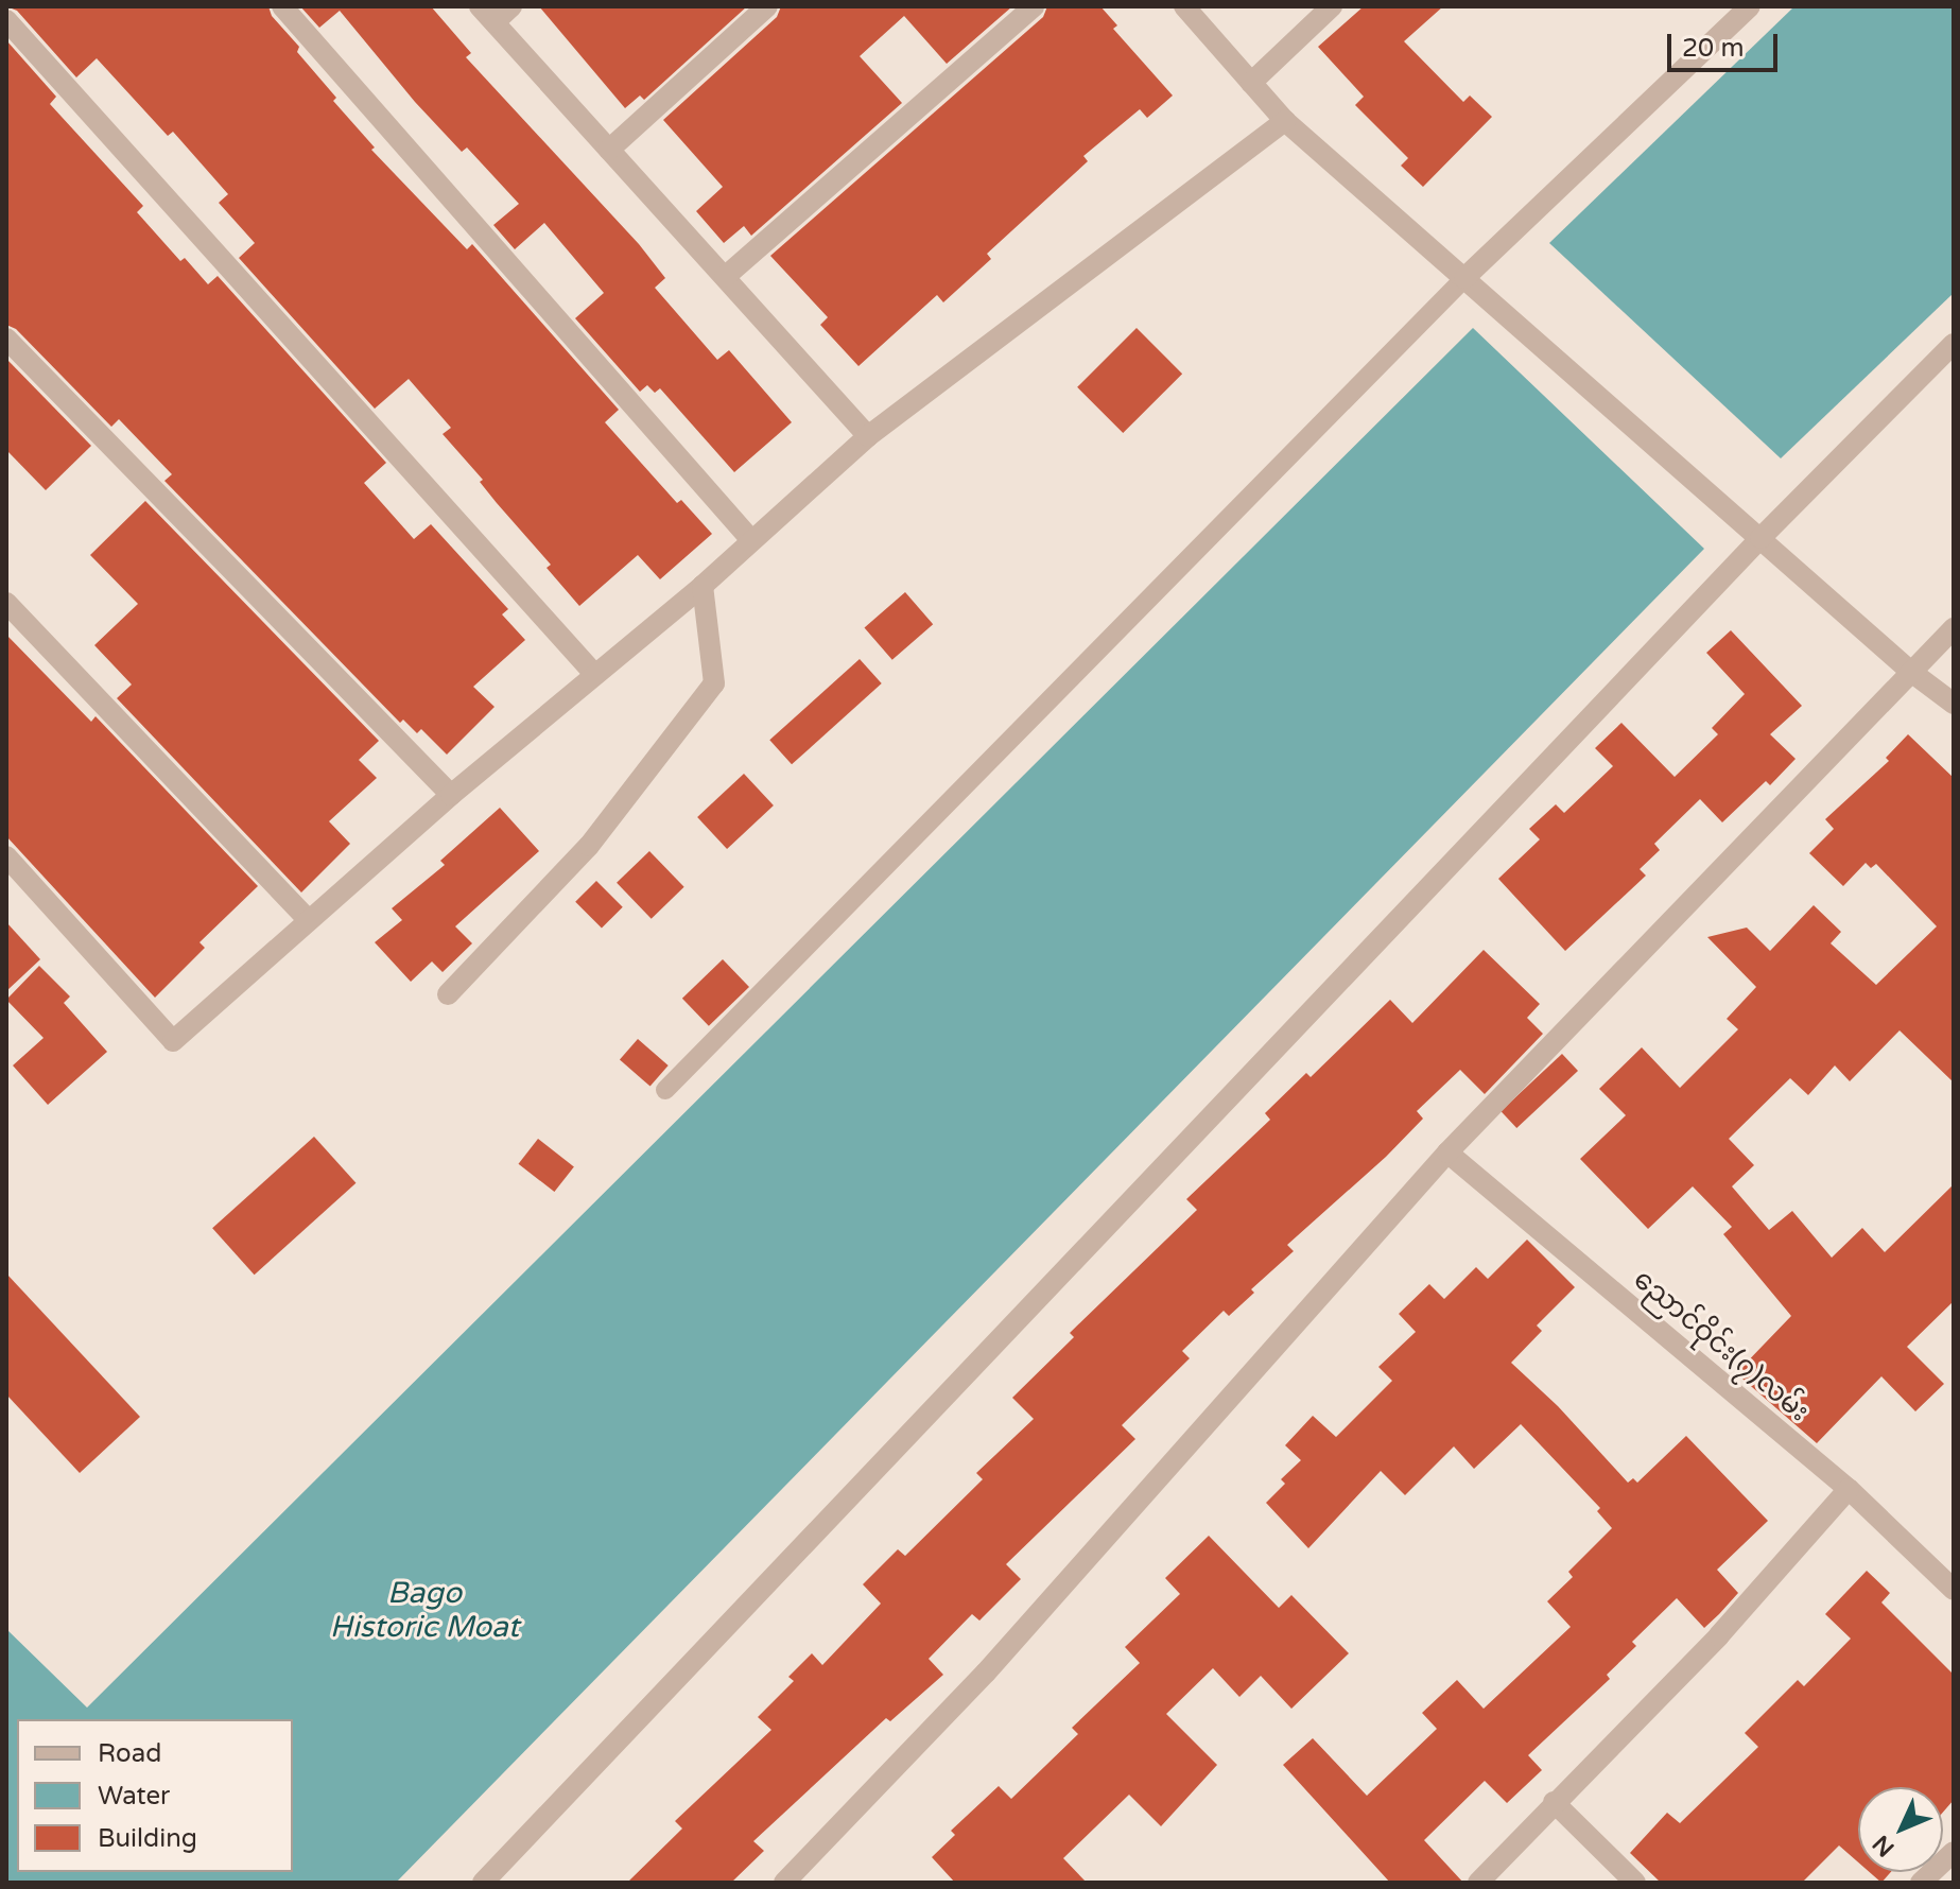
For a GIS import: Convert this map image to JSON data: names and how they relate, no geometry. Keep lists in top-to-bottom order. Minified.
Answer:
{"streets":{"street":["ညောင်ဝိုင်း(၇)လမ်း"]},"water":["Bago Historic Moat"],"legend":["Road","Water","Building"],"scale_bar":"20 m","north":"bottom left"}
